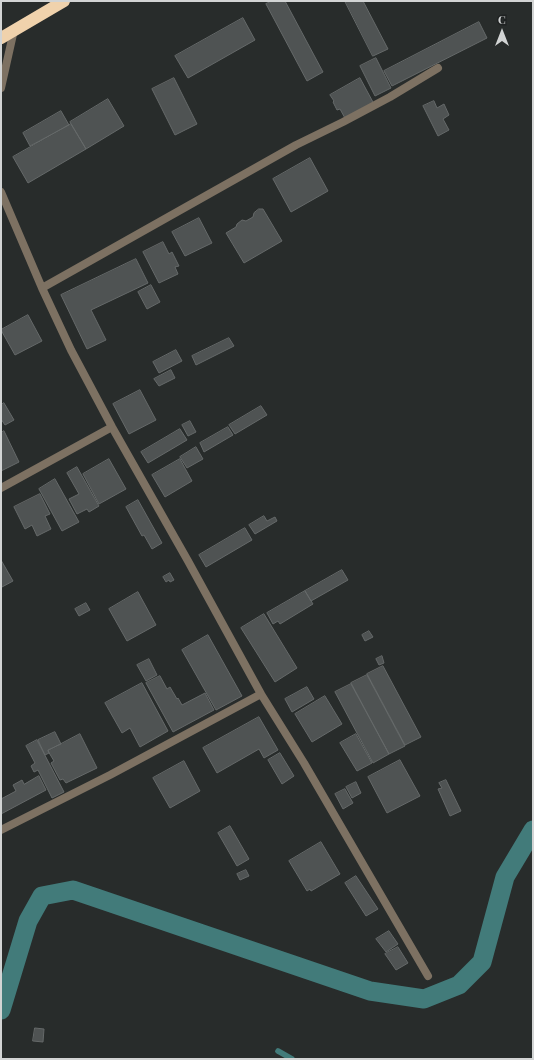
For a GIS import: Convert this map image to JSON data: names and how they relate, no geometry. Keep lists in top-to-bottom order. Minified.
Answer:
{"north":"top"}
